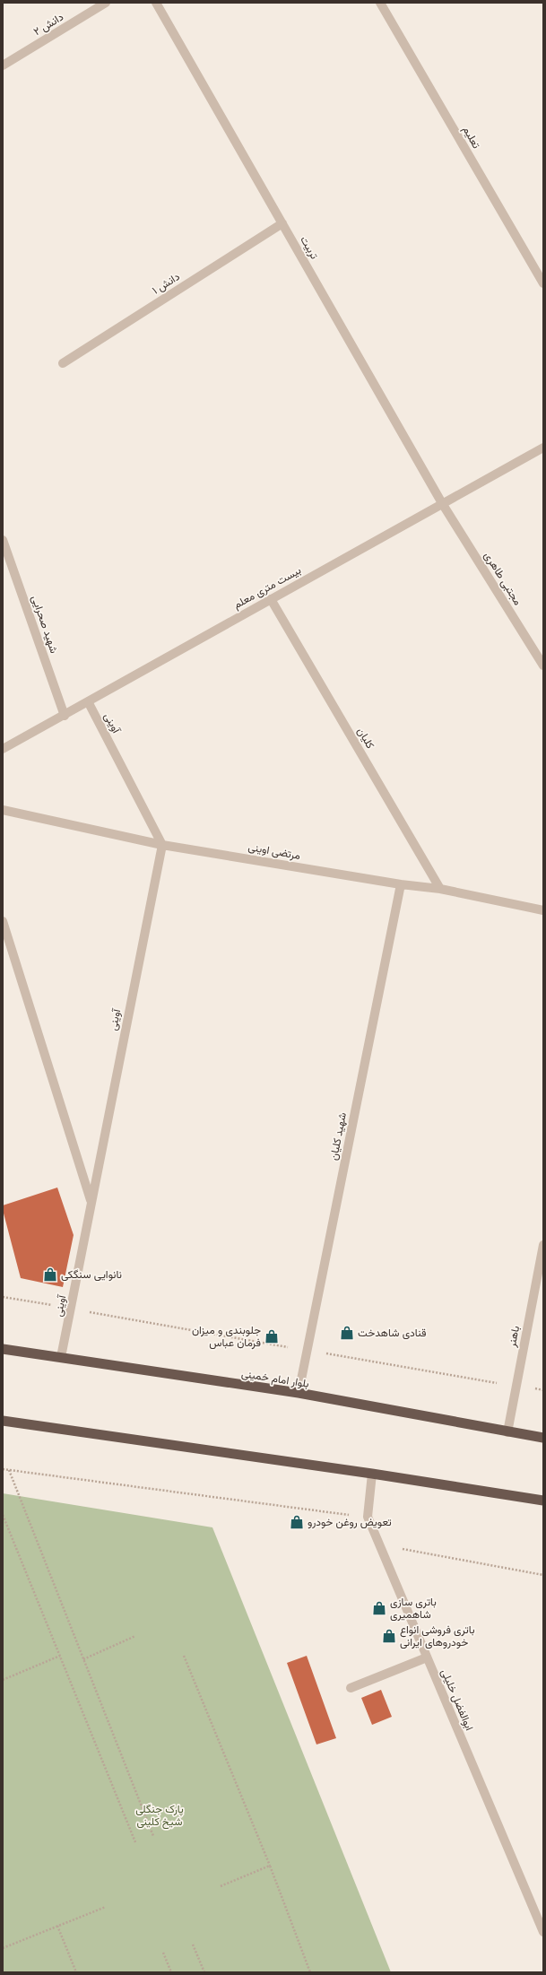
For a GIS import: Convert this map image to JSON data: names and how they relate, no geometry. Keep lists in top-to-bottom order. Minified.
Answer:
{"streets":{"highway":["بلوار امام خمینی"],"street":["دانش ۲","تعلیم","تربیت","دانش ۱","مجتبی طاهری","بیست متری معلم","شهید صحرایی","آوینی","کلیان","مرتضی اوینی","شهید کلیان","باهنر","ابوالفضل خلیلی"]},"crossings":[["تربیت","دانش ۱"],["تربیت","مجتبی طاهری"],["تربیت","بیست متری معلم"],["مجتبی طاهری","بیست متری معلم"],["بیست متری معلم","شهید صحرایی"],["بیست متری معلم","آوینی"],["بیست متری معلم","کلیان"],["آوینی","مرتضی اوینی"],["آوینی","بلوار امام خمینی"],["کلیان","مرتضی اوینی"],["مرتضی اوینی","شهید کلیان"],["شهید کلیان","بلوار امام خمینی"],["باهنر","بلوار امام خمینی"]],"parks":["پارک جنگلی شیخ کلینی"],"places":{"shop":["نانوایی سنگکی","قنادی شاهدخت","جلوبندی و میزان فرمان عباس","تعویض روغن خودرو","باتری سازی شاهمیری","باتری فروشی انواع خودروهای ایرانی"]}}
